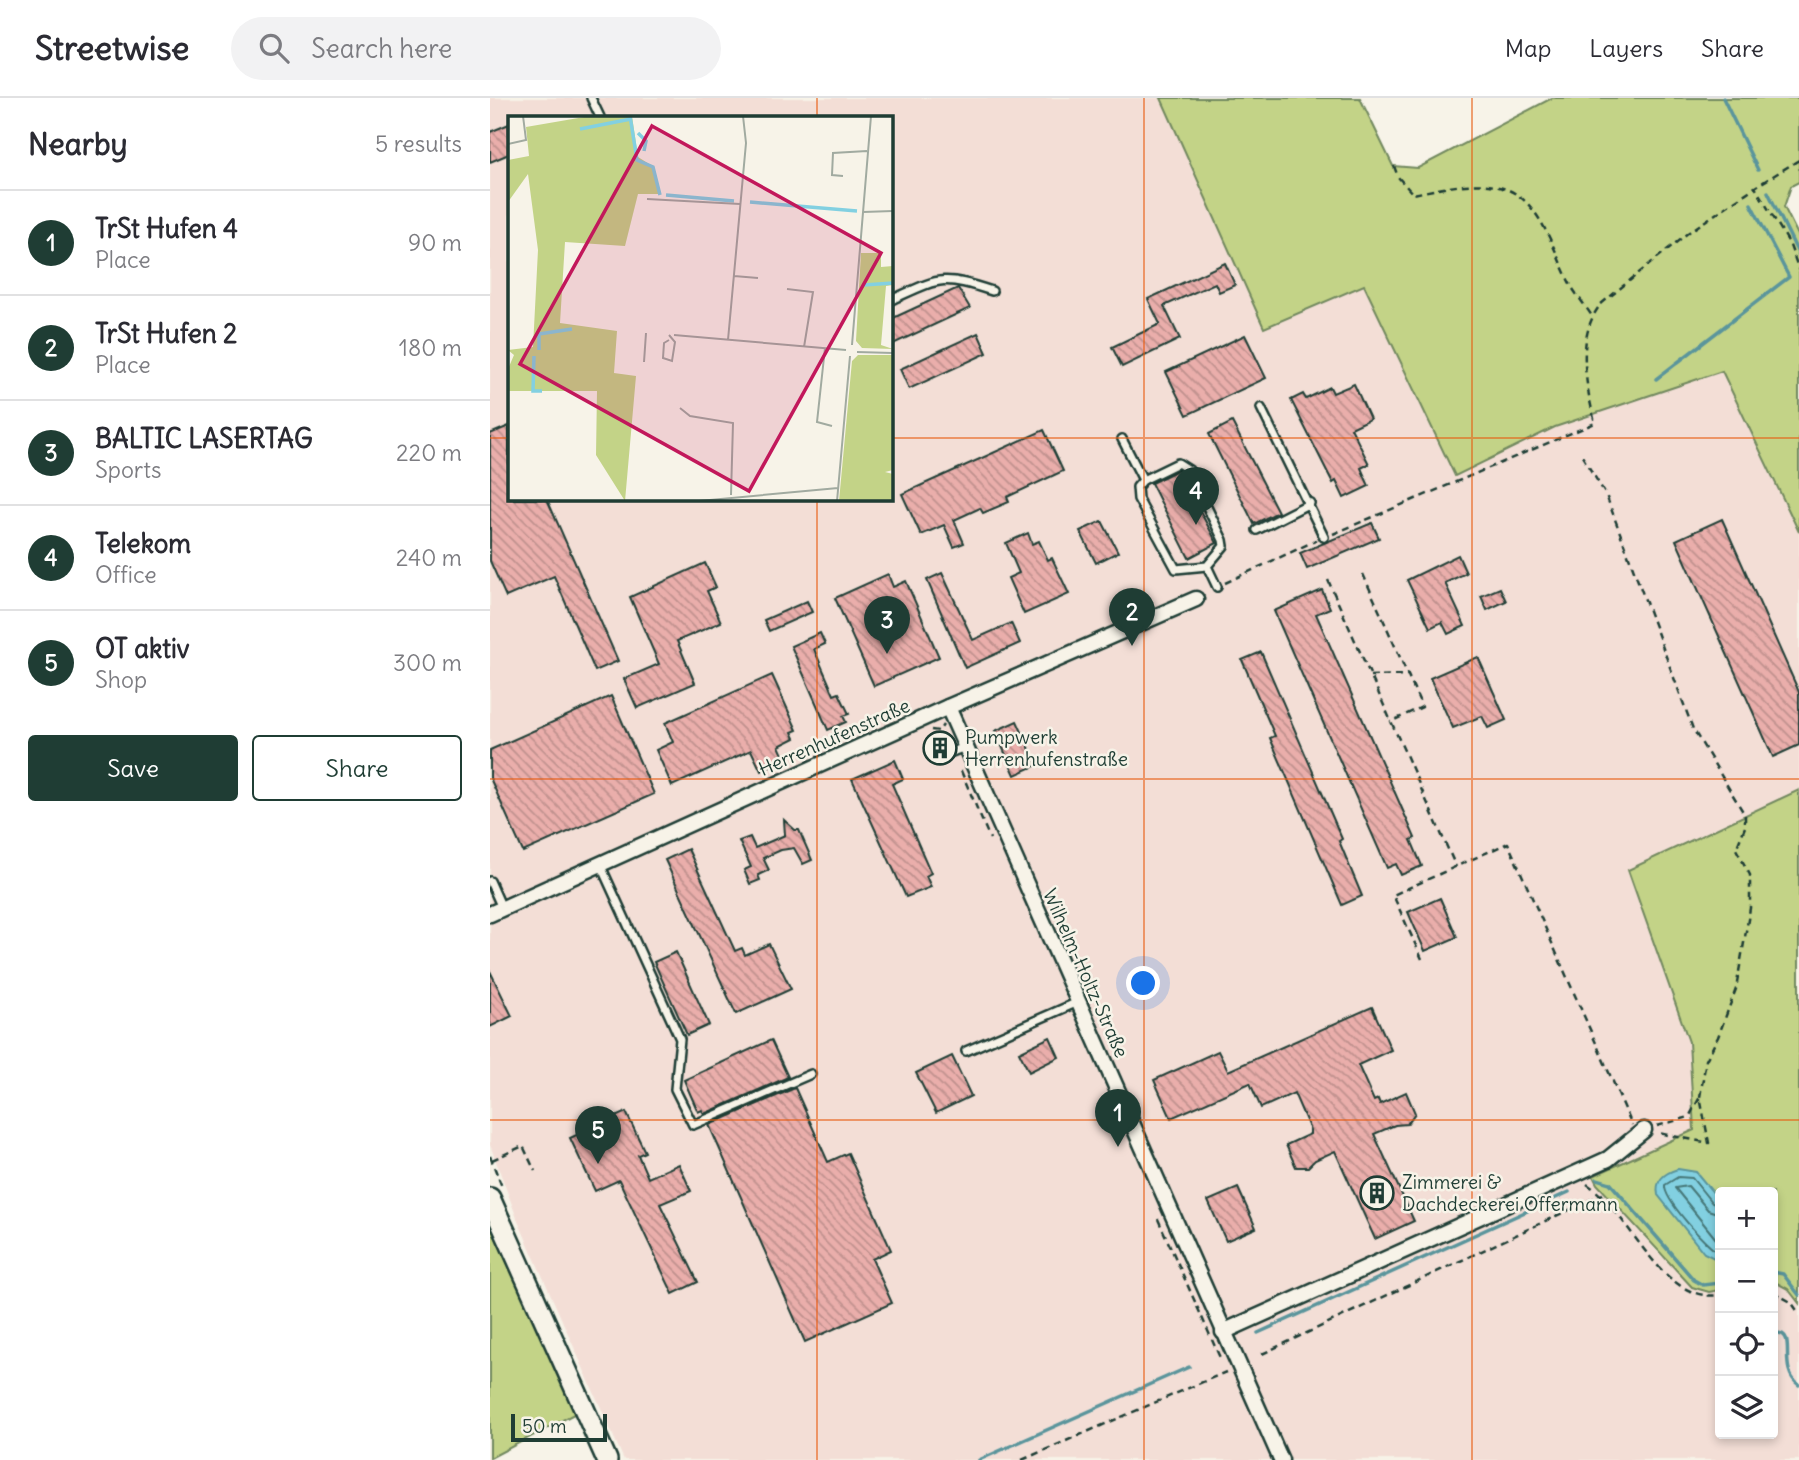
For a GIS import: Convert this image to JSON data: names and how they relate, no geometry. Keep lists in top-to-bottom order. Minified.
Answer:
{"streets":{"street":["Herrenhufenstraße","Wilhelm-Holtz-Straße"]},"crossings":[["Herrenhufenstraße","Wilhelm-Holtz-Straße"]],"places":{"building":["Pumpwerk Herrenhufenstraße","Zimmerei & Dachdeckerei Offermann"]},"scale_bar":"50 m","page":{"header":"Streetwise","search":"Search here","nav":["Map","Layers","Share"],"heading":["Nearby","5 results"],"list":[{"mark":"1","name":"TrSt Hufen 4","note":"Place","value":"90 m"},{"mark":"2","name":"TrSt Hufen 2","note":"Place","value":"180 m"},{"mark":"3","name":"BALTIC LASERTAG","note":"Sports","value":"220 m"},{"mark":"4","name":"Telekom","note":"Office","value":"240 m"},{"mark":"5","name":"OT aktiv","note":"Shop","value":"300 m"}],"pins":["4","2","3","1","5"],"buttons":["Save","Share"],"map_buttons":["+","−"],"scale":"50 m"}}
